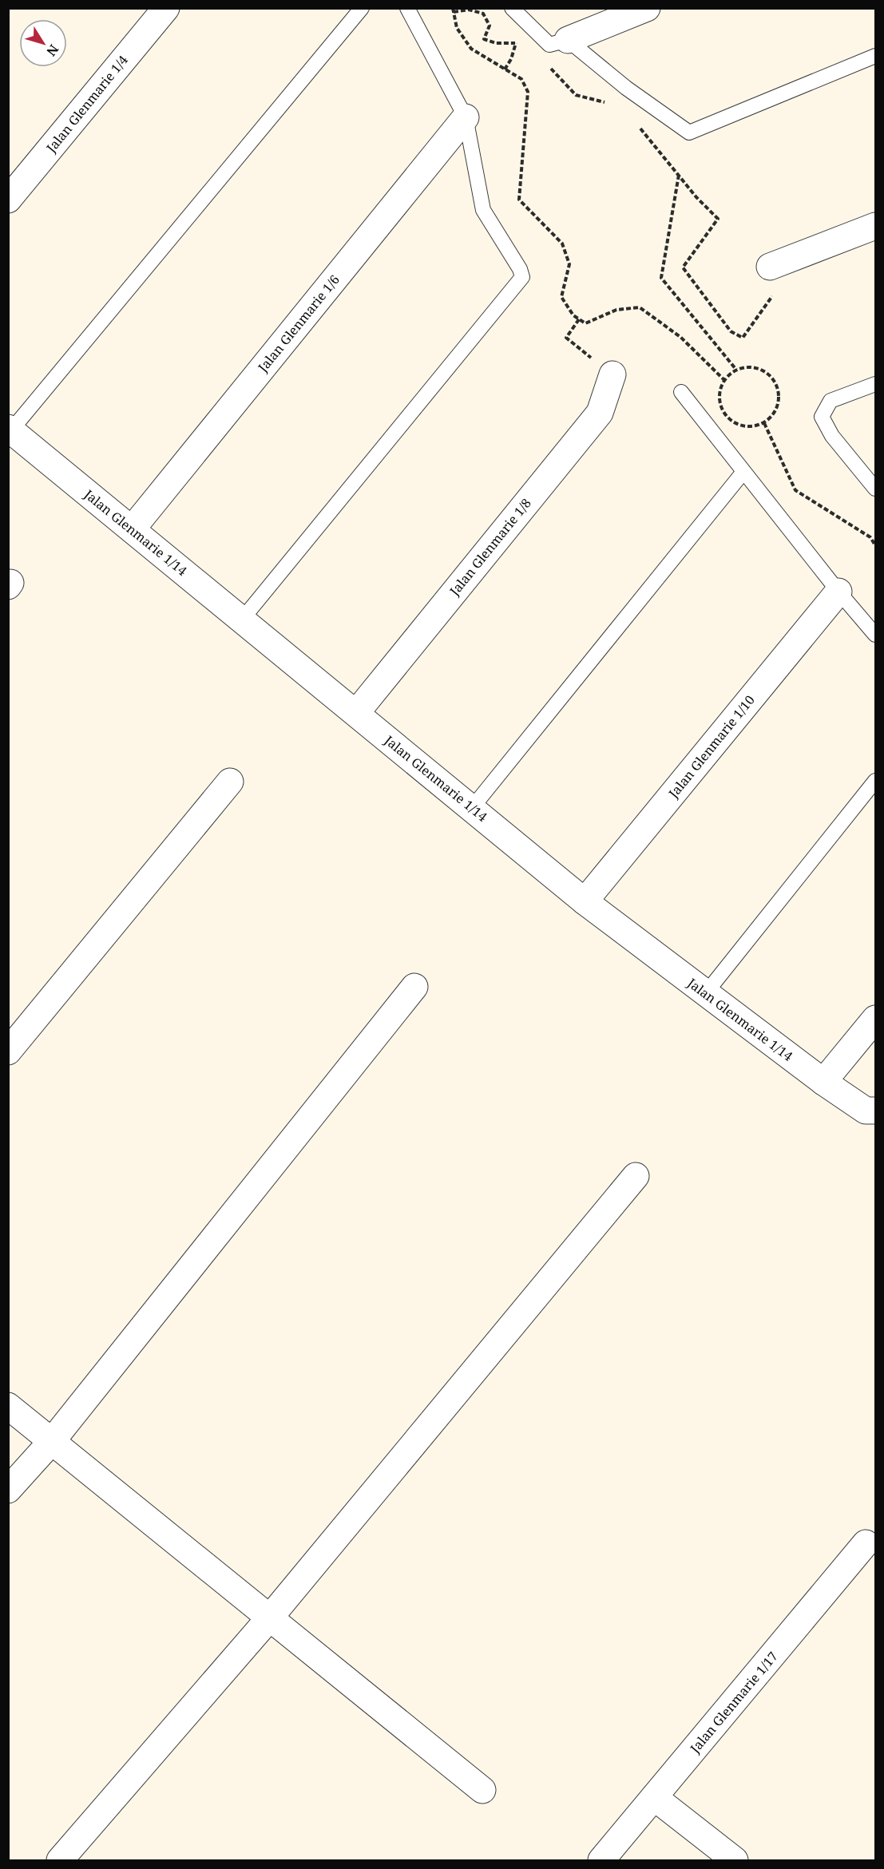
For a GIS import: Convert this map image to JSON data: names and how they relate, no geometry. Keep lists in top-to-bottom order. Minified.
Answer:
{"streets":{"street":["Jalan Glenmarie 1/4","Jalan Glenmarie 1/6","Jalan Glenmarie 1/14","Jalan Glenmarie 1/8","Jalan Glenmarie 1/10","Jalan Glenmarie 1/17"]},"crossings":[["Jalan Glenmarie 1/6","Jalan Glenmarie 1/14"],["Jalan Glenmarie 1/14","Jalan Glenmarie 1/8"],["Jalan Glenmarie 1/14","Jalan Glenmarie 1/10"]],"north":"bottom right"}
